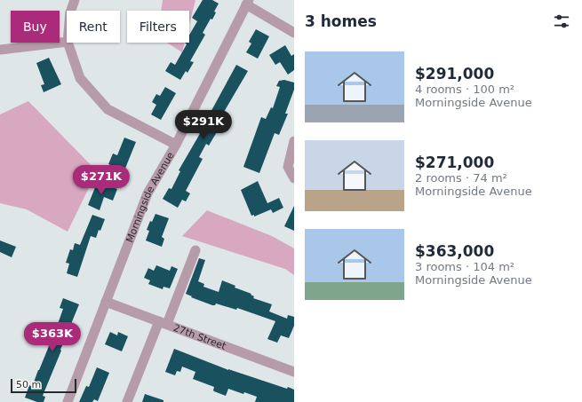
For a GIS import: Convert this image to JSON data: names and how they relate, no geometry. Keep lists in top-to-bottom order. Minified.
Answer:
{"streets":{"street":["Morningside Avenue","27th Street"]},"crossings":[["Morningside Avenue","27th Street"]],"scale_bar":"50 m","page":{"heading":"3 homes","chip":["Buy","Rent","Filters"],"list":[{"name":"$291,000","note":"4 rooms · 100 m² · Morningside Avenue"},{"name":"$271,000","note":"2 rooms · 74 m² · Morningside Avenue"},{"name":"$363,000","note":"3 rooms · 104 m² · Morningside Avenue"}],"price":["$291K","$271K","$363K"],"scale":"50 m"}}
